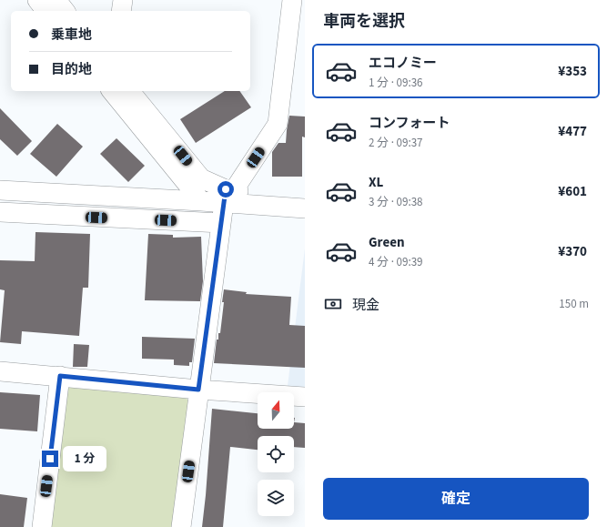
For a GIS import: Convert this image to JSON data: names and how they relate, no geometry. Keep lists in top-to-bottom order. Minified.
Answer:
{"north":"top","page":{"heading":"車両を選択","banner":["乗車地","目的地"],"list":[{"name":"エコノミー","note":"1 分 · 09:36","value":"¥353"},{"name":"コンフォート","note":"2 分 · 09:37","value":"¥477"},{"name":"XL","note":"3 分 · 09:38","value":"¥601"},{"name":"Green","note":"4 分 · 09:39","value":"¥370"}],"pay":["現金","150 m"],"bubble":"1 分","buttons":"確定"}}
